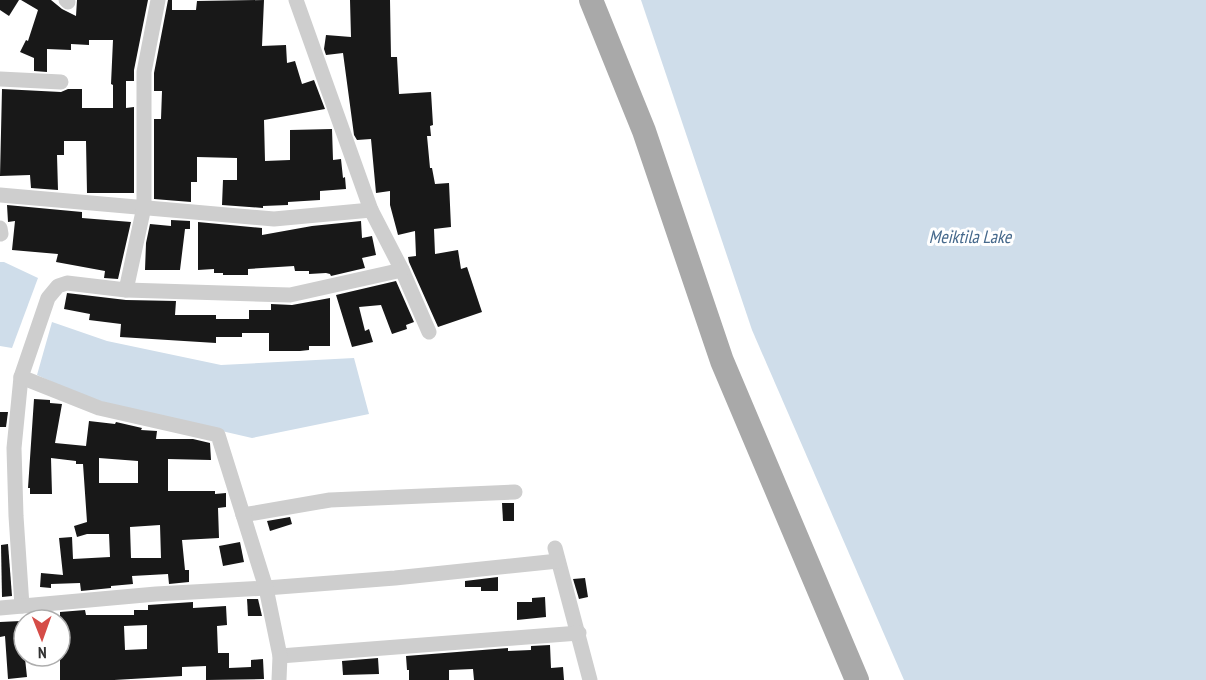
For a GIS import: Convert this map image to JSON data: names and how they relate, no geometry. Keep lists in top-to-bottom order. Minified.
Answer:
{"water":["Meiktila Lake"],"north":"bottom"}
